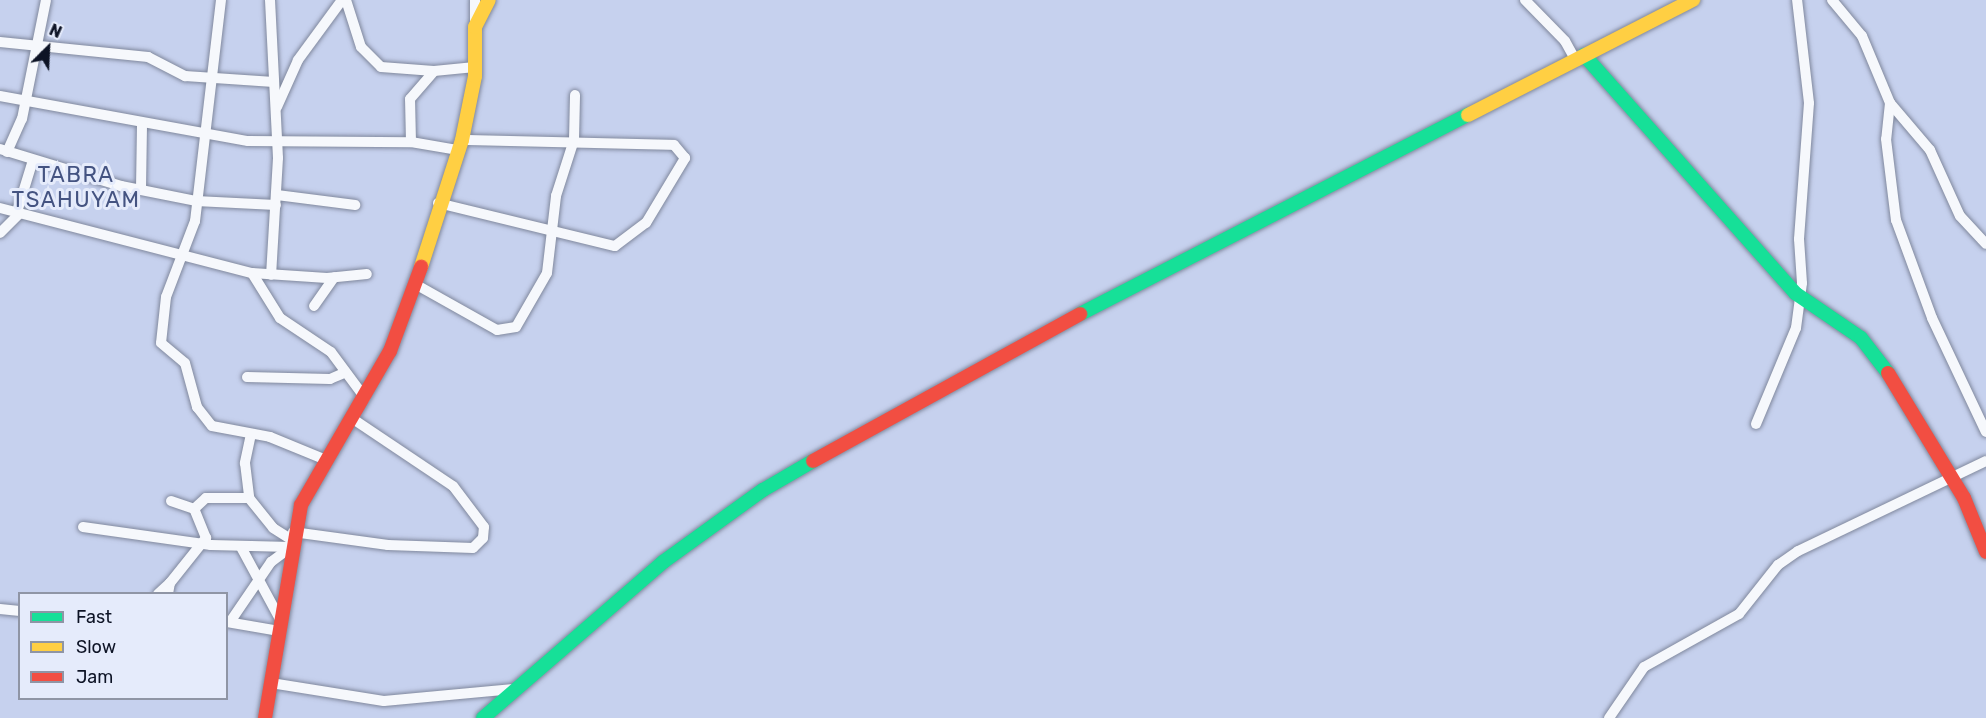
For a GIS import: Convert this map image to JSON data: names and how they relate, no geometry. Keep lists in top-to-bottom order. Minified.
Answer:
{"districts":["TABRA TSAHUYAM"],"legend":["Fast","Slow","Jam"],"north":"top right"}
